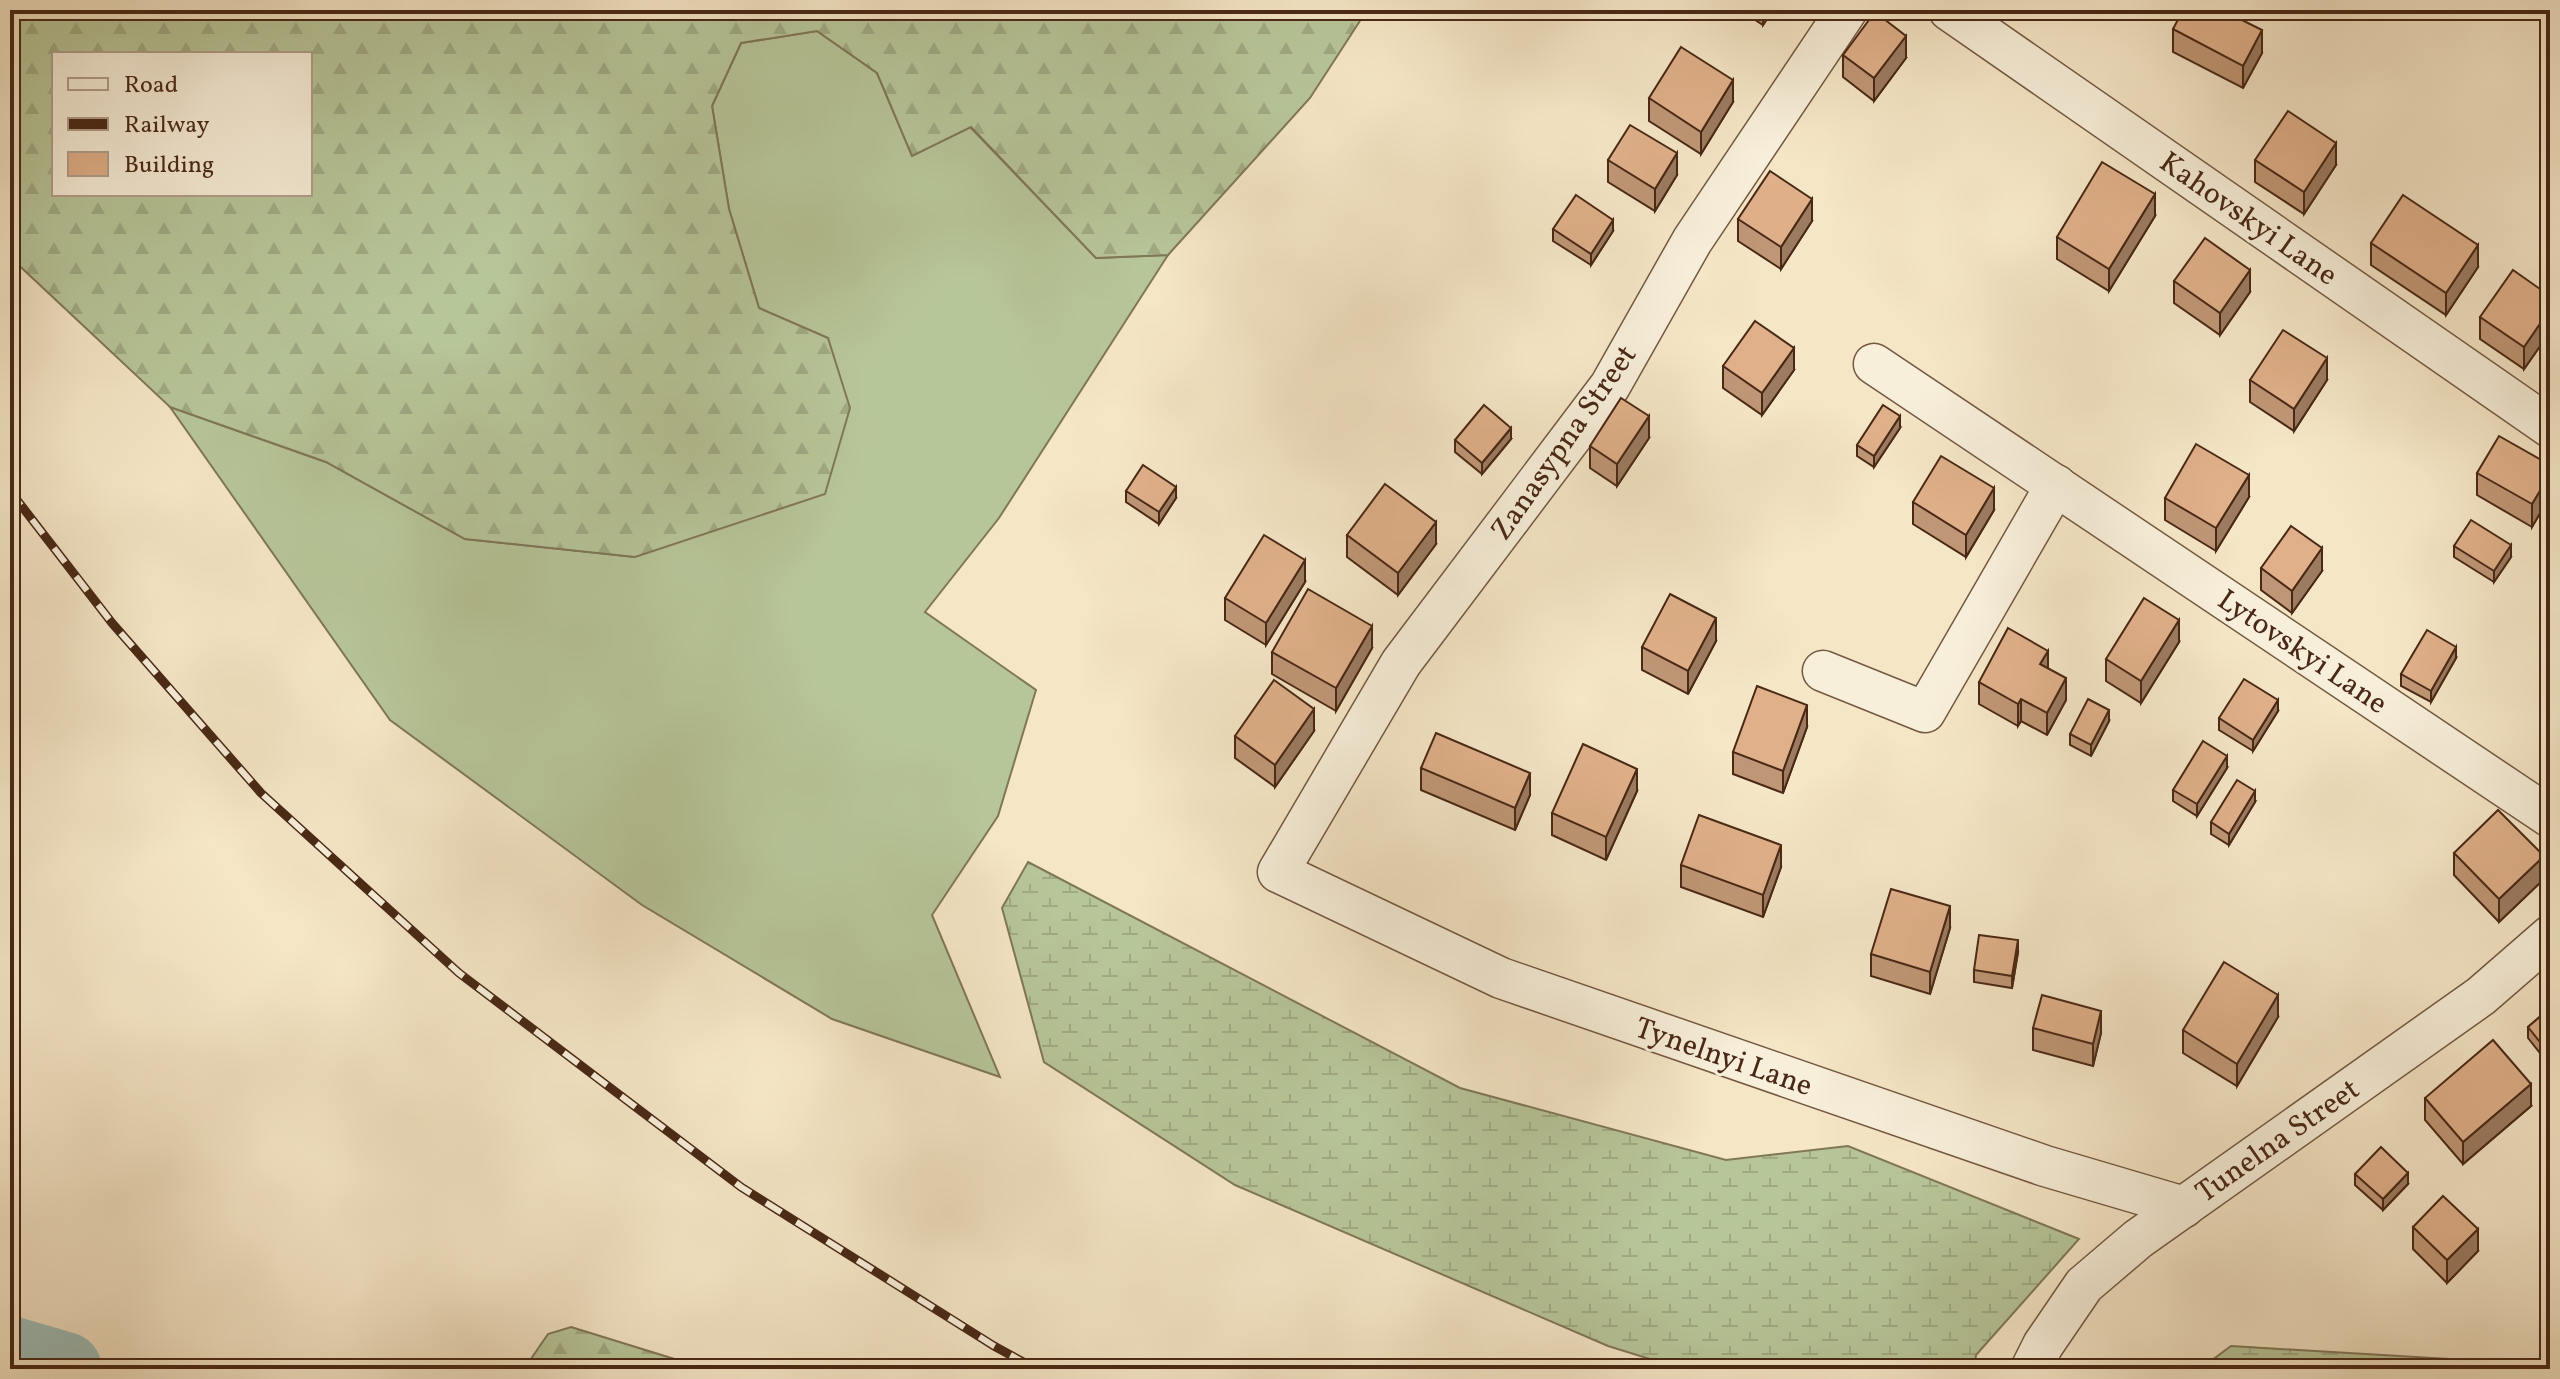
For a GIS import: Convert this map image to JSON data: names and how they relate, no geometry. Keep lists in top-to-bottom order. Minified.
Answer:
{"streets":{"street":["Kahovskyi Lane","Zanasypna Street","Lytovskyi Lane","Tynelnyi Lane","Tunelna Street"]},"crossings":[["Zanasypna Street","Tynelnyi Lane"],["Tynelnyi Lane","Tunelna Street"]],"legend":["Road","Railway","Building"]}
